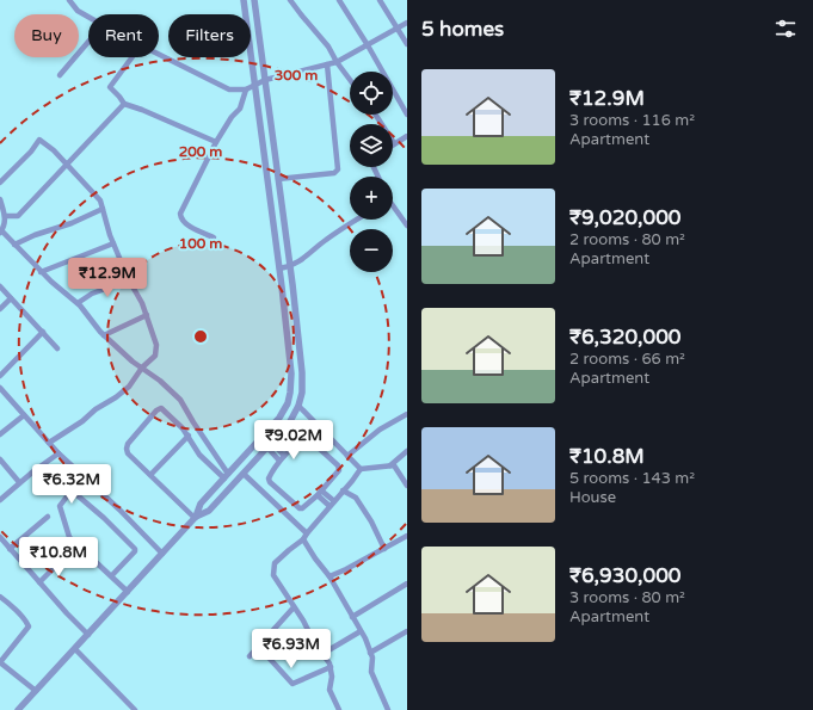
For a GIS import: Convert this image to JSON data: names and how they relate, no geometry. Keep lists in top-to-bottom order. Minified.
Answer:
{"page":{"heading":"5 homes","chip":["Buy","Rent","Filters"],"list":[{"name":"₹12.9M","note":"3 rooms · 116 m² · Apartment"},{"name":"₹9,020,000","note":"2 rooms · 80 m² · Apartment"},{"name":"₹6,320,000","note":"2 rooms · 66 m² · Apartment"},{"name":"₹10.8M","note":"5 rooms · 143 m² · House"},{"name":"₹6,930,000","note":"3 rooms · 80 m² · Apartment"}],"map_buttons":["+","−"],"price":["₹12.9M","₹9.02M","₹6.32M","₹10.8M","₹6.93M"]},"rings":["300 m","200 m","100 m"]}
